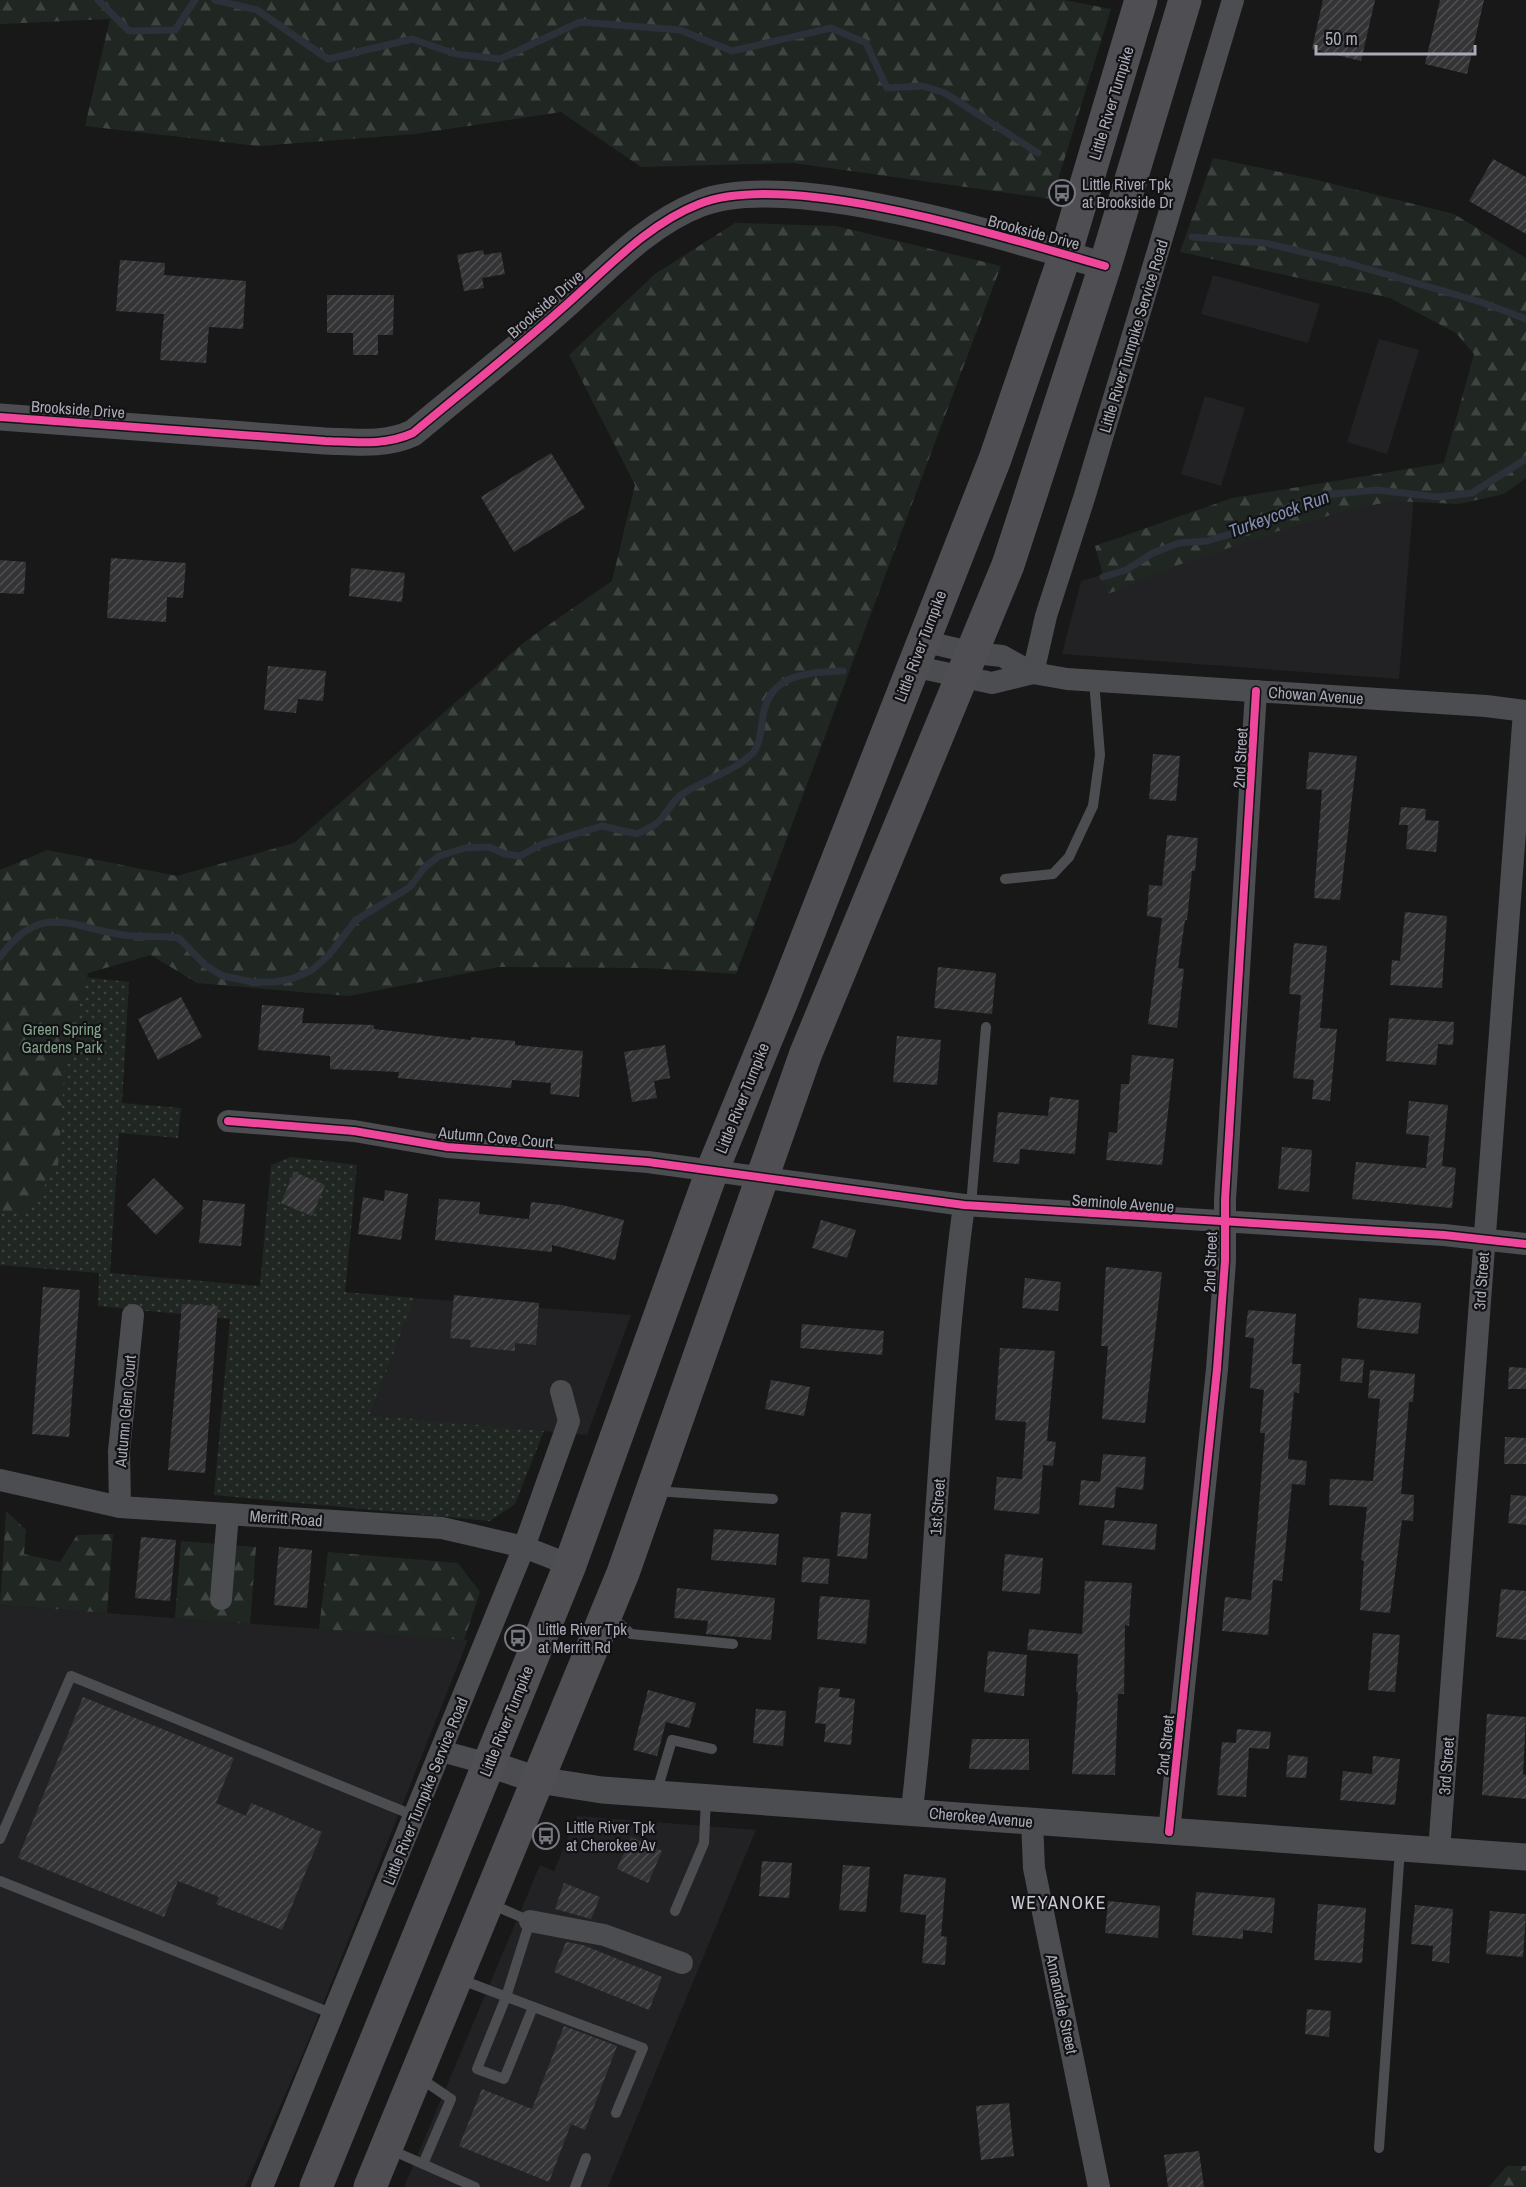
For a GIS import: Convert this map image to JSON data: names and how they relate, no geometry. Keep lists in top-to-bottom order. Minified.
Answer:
{"streets":{"main road":["Little River Turnpike"],"street":["Brookside Drive","Little River Turnpike Service Road","Chowan Avenue","2nd Street","Autumn Cove Court","Seminole Avenue","3rd Street","Autumn Glen Court","1st Street","Merritt Road","Cherokee Avenue","Annandale Street"]},"crossings":[["Little River Turnpike","Brookside Drive"],["Little River Turnpike","Chowan Avenue"],["Little River Turnpike","Autumn Cove Court"],["Little River Turnpike","Merritt Road"],["Little River Turnpike","Cherokee Avenue"],["Little River Turnpike Service Road","Chowan Avenue"],["Little River Turnpike Service Road","Merritt Road"],["Little River Turnpike Service Road","Cherokee Avenue"],["Chowan Avenue","2nd Street"],["Chowan Avenue","3rd Street"],["2nd Street","Seminole Avenue"],["2nd Street","Cherokee Avenue"],["Autumn Cove Court","Seminole Avenue"],["Seminole Avenue","3rd Street"],["Seminole Avenue","1st Street"],["3rd Street","Cherokee Avenue"],["Autumn Glen Court","Merritt Road"],["1st Street","Cherokee Avenue"],["Cherokee Avenue","Annandale Street"]],"districts":["WEYANOKE"],"water":["Turkeycock Run"],"parks":["Green Spring Gardens Park"],"places":{"bus stop":["Little River Tpk at Brookside Dr","Little River Tpk at Merritt Rd","Little River Tpk at Cherokee Av"]},"scale_bar":"50 m"}
